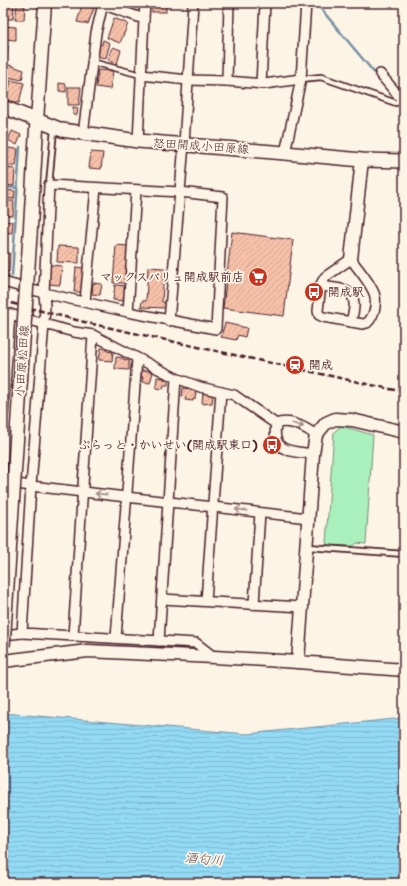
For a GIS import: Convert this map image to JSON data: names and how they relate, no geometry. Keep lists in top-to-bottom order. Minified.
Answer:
{"streets":{"main road":["怒田開成小田原線","小田原松田線"]},"crossings":[["怒田開成小田原線","小田原松田線"]],"water":["酒匂川"],"places":{"supermarket":["マックスバリュ開成駅前店"],"bus stop":["開成駅","ぷらっと・かいせい(開成駅東口)"],"station":["開成"]}}
